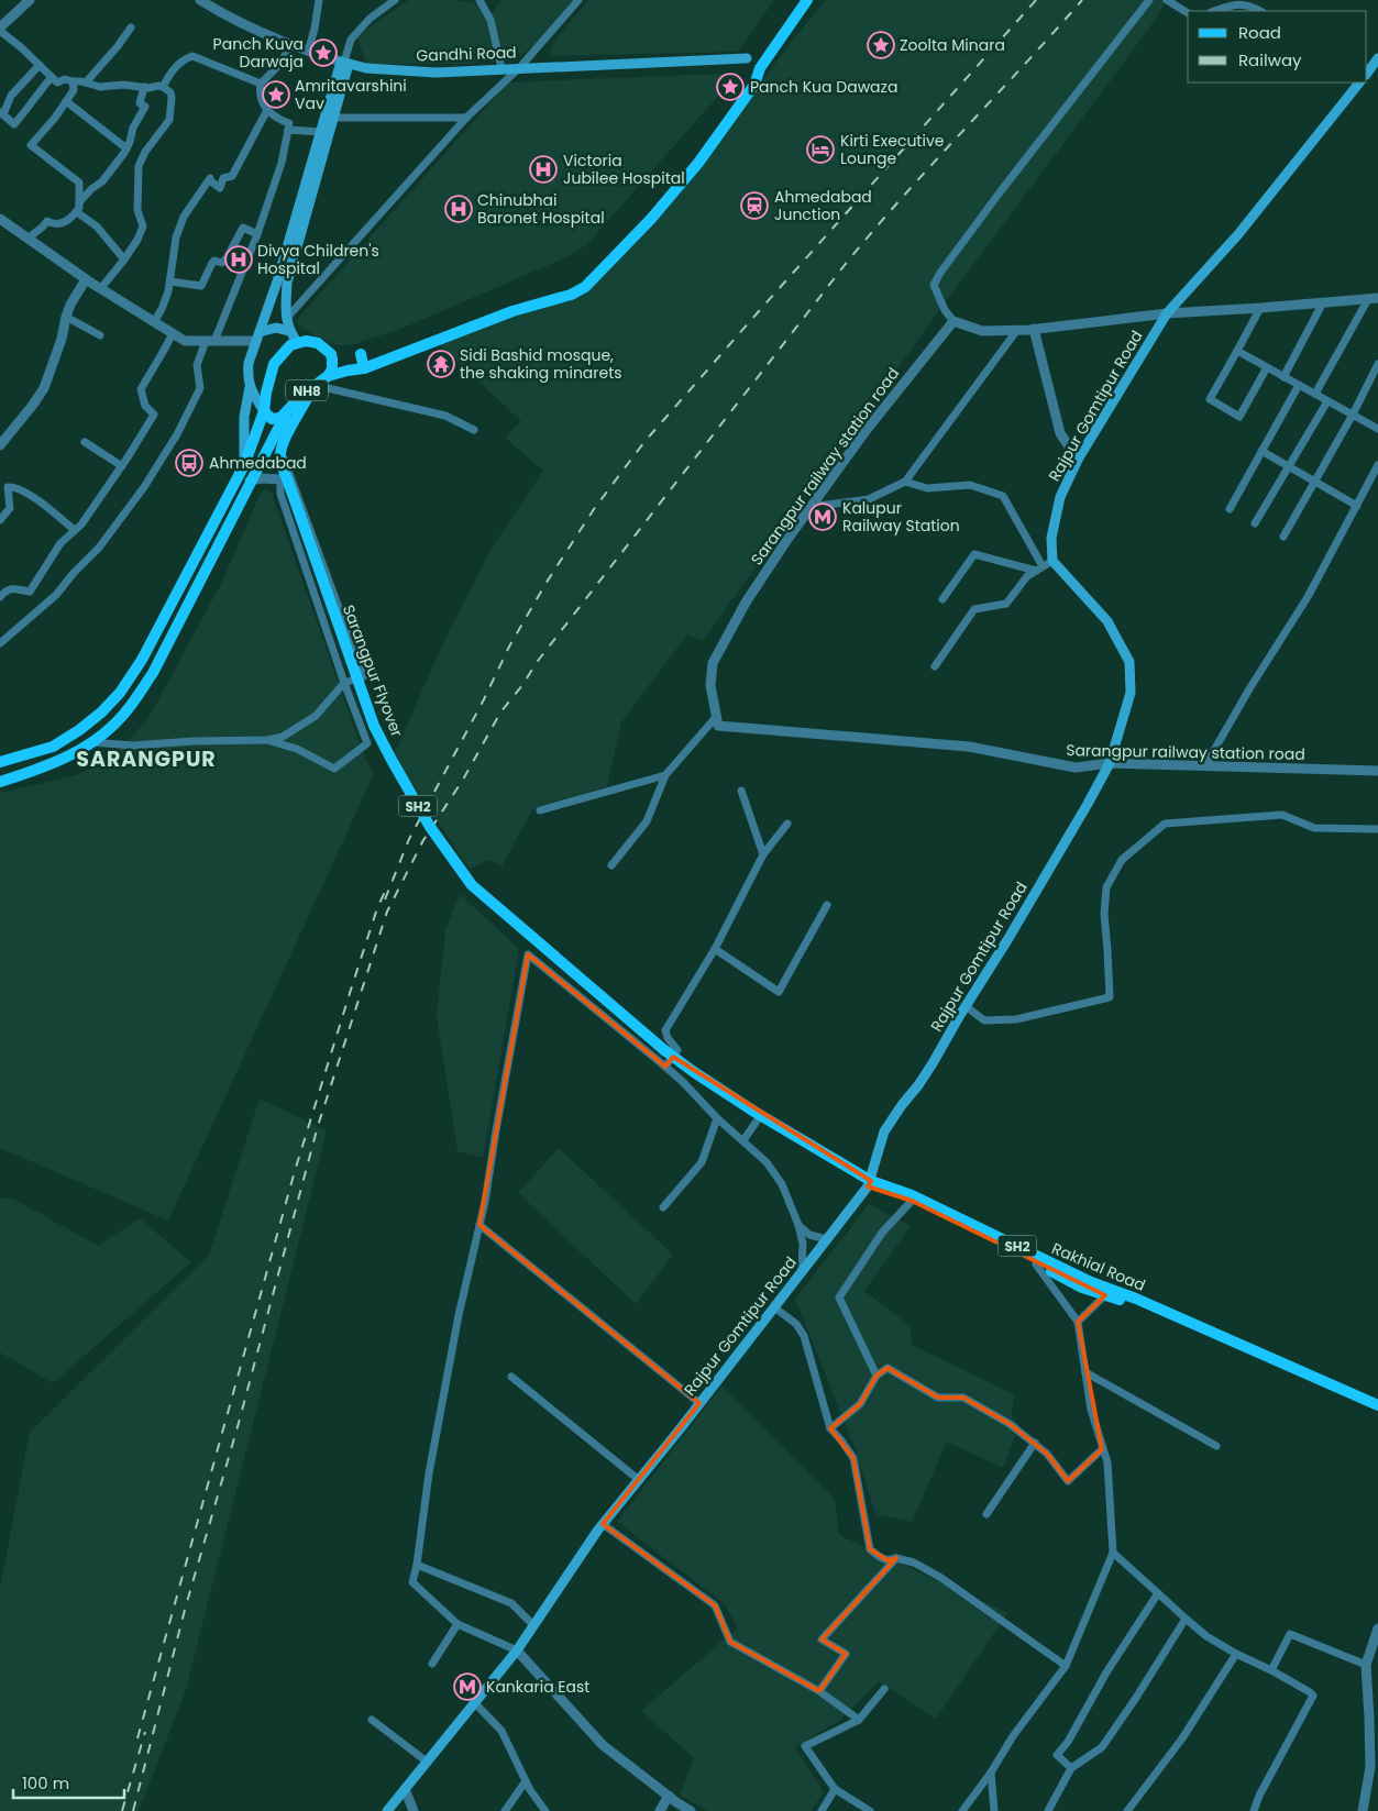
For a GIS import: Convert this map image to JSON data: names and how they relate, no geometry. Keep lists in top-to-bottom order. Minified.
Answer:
{"streets":{"main road":["Gandhi Road","NH8","Rajpur Gomtipur Road","Sarangpur Flyover","SH2","Rakhial Road"],"street":["Sarangpur railway station road"]},"crossings":[["Rajpur Gomtipur Road","Sarangpur railway station road"],["Rajpur Gomtipur Road","Rakhial Road"],["Sarangpur Flyover","Rakhial Road"]],"districts":["SARANGPUR"],"places":{"place":["Zoolta Minara","Panch Kuva Darwaja","Panch Kua Dawaza","Amritavarshini Vav"],"hotel":["Kirti Executive Lounge"],"hospital":["Victoria Jubilee Hospital","Chinubhai Baronet Hospital","Divya Children's Hospital"],"station":["Ahmedabad Junction"],"temple":["Sidi Bashid mosque, the shaking minarets"],"bus stop":["Ahmedabad"],"metro station":["Kalupur Railway Station","Kankaria East"]},"legend":["Road","Railway"],"scale_bar":"100 m"}
